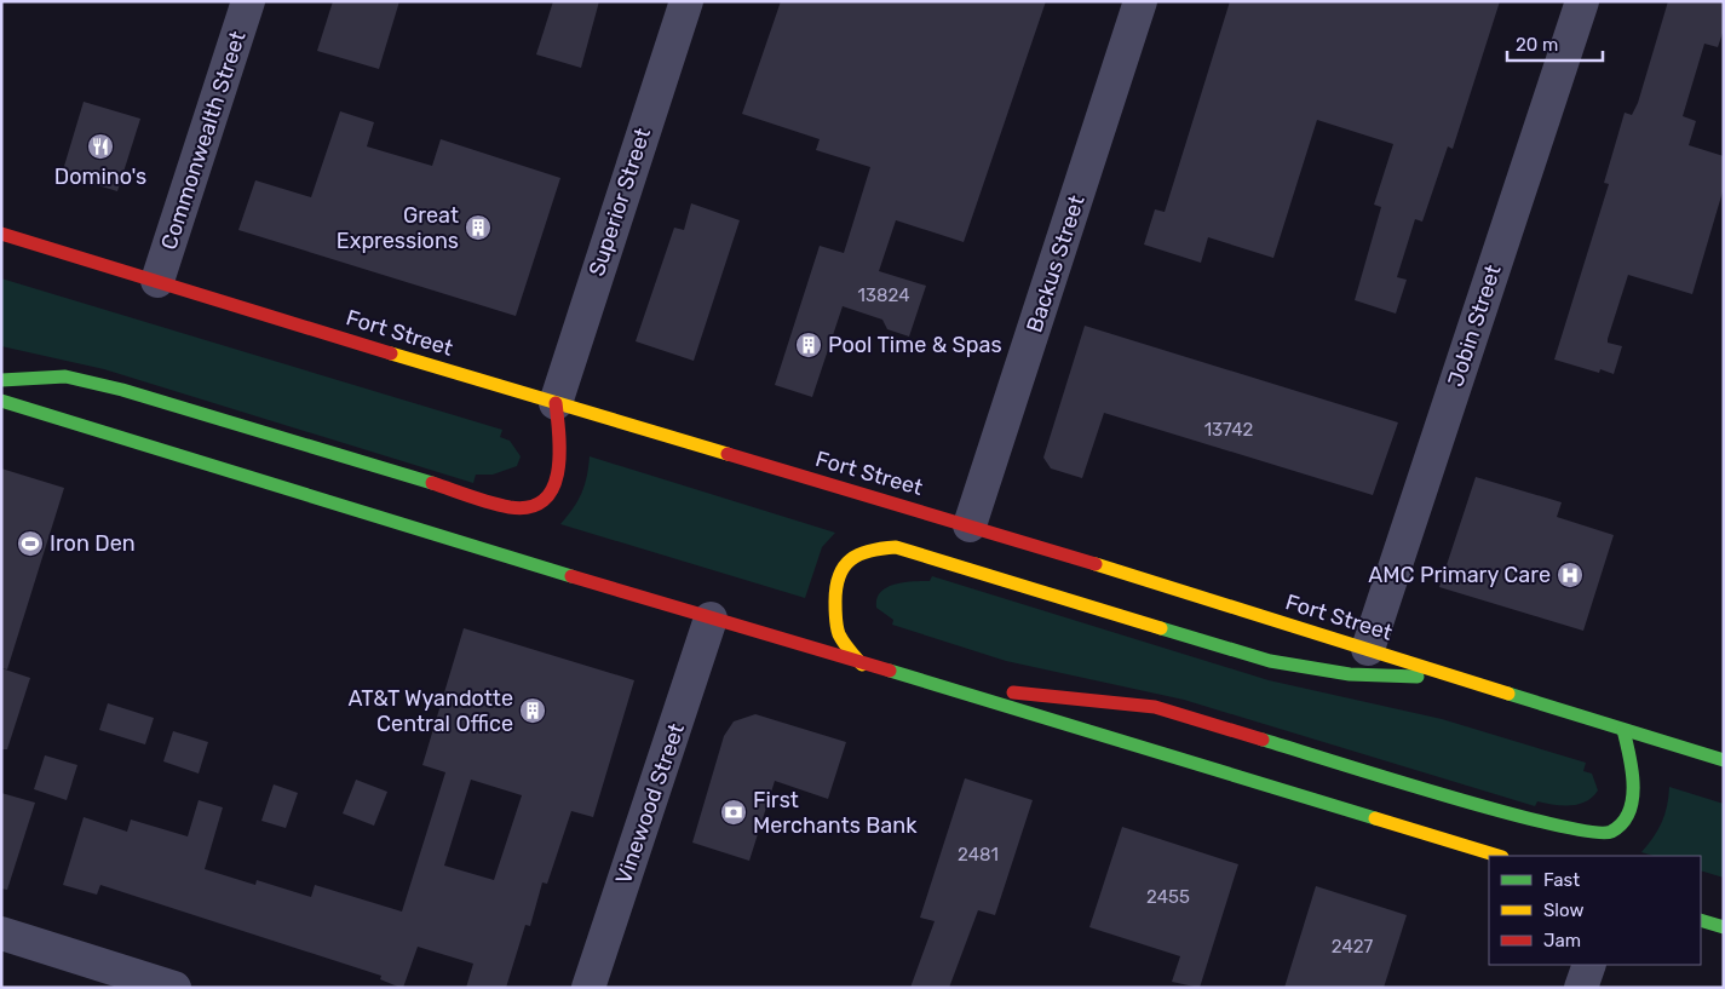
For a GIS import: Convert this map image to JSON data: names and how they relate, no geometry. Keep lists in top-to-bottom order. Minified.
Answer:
{"streets":{"main road":["Fort Street"],"street":["Commonwealth Street","Superior Street","Backus Street","Jobin Street","Vinewood Street"]},"crossings":[["Commonwealth Street","Fort Street"],["Superior Street","Fort Street"],["Backus Street","Fort Street"],["Jobin Street","Fort Street"]],"places":{"restaurant":["Domino's"],"building":["Great Expressions","Pool Time & Spas","AT&T Wyandotte Central Office"],"sports":["Iron Den"],"hospital":["AMC Primary Care"],"bank":["First Merchants Bank"]},"house_numbers":["13824","13742","2481","2455","2427"],"legend":["Fast","Slow","Jam"],"scale_bar":"20 m"}
